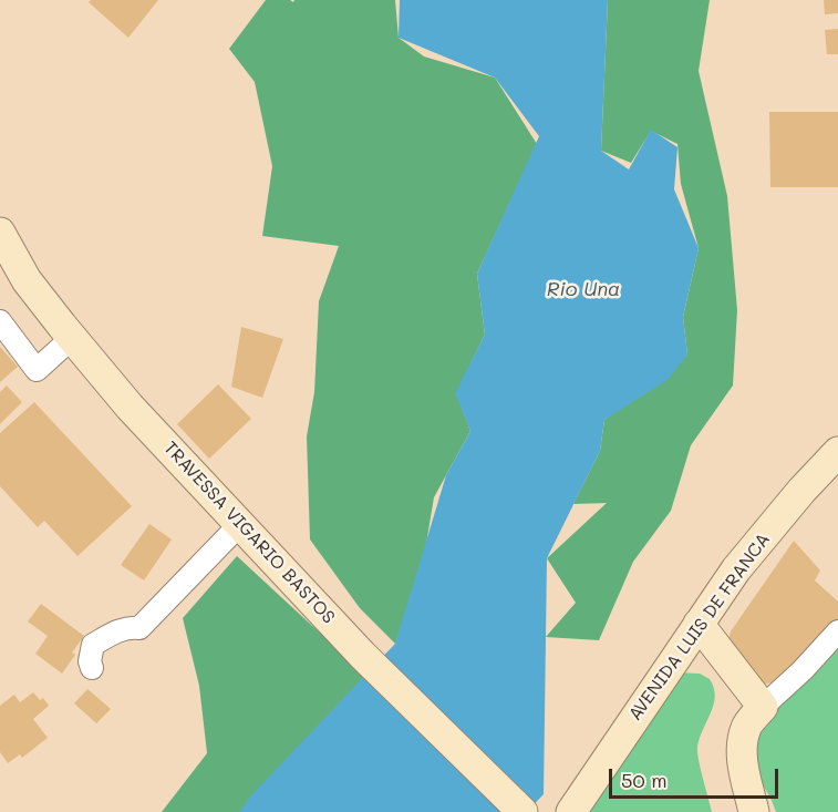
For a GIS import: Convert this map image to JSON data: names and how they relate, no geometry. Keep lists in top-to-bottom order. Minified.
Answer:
{"streets":{"main road":["TRAVESSA VIGARIO BASTOS","AVENIDA LUIS DE FRANCA"]},"water":["Rio Una"],"scale_bar":"50 m"}
